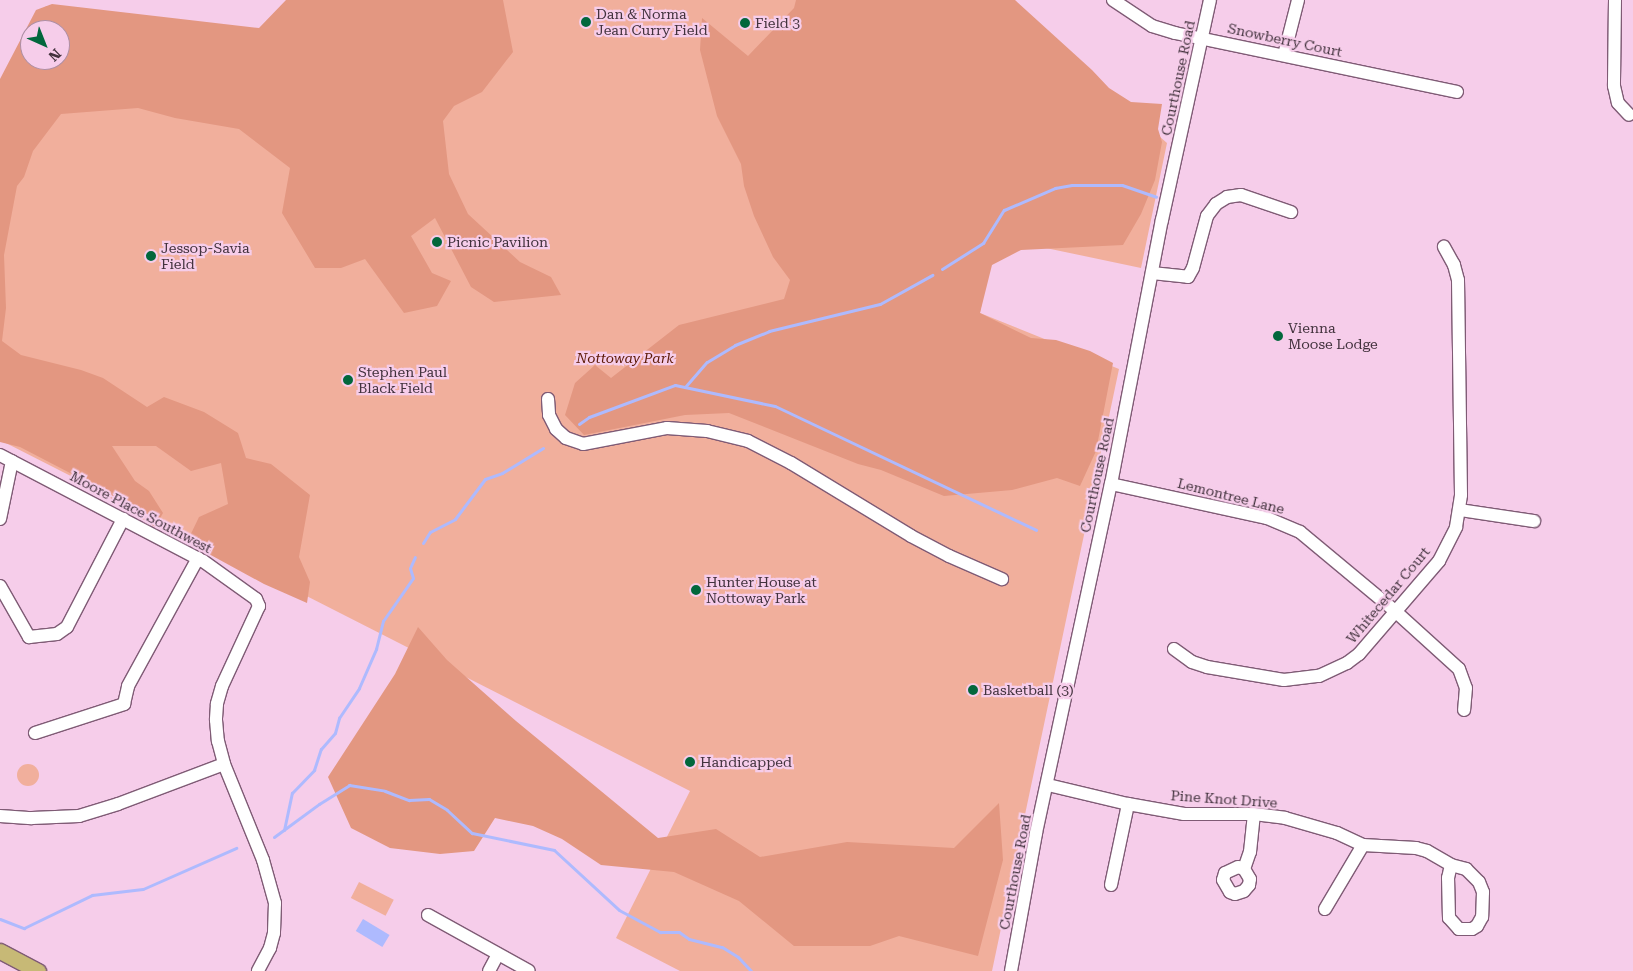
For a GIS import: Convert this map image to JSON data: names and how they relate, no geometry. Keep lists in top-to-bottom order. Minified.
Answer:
{"streets":{"street":["Snowberry Court","Courthouse Road","Lemontree Lane","Moore Place Southwest","Whitecedar Court","Pine Knot Drive"]},"crossings":[["Snowberry Court","Courthouse Road"],["Courthouse Road","Lemontree Lane"],["Courthouse Road","Pine Knot Drive"],["Lemontree Lane","Whitecedar Court"]],"parks":["Nottoway Park"],"places":["Dan & Norma Jean Curry Field","Field 3","Picnic Pavilion","Jessop-Savia Field","Vienna Moose Lodge","Stephen Paul Black Field","Hunter House at Nottoway Park","Basketball (3)","Handicapped"],"north":"bottom right"}
